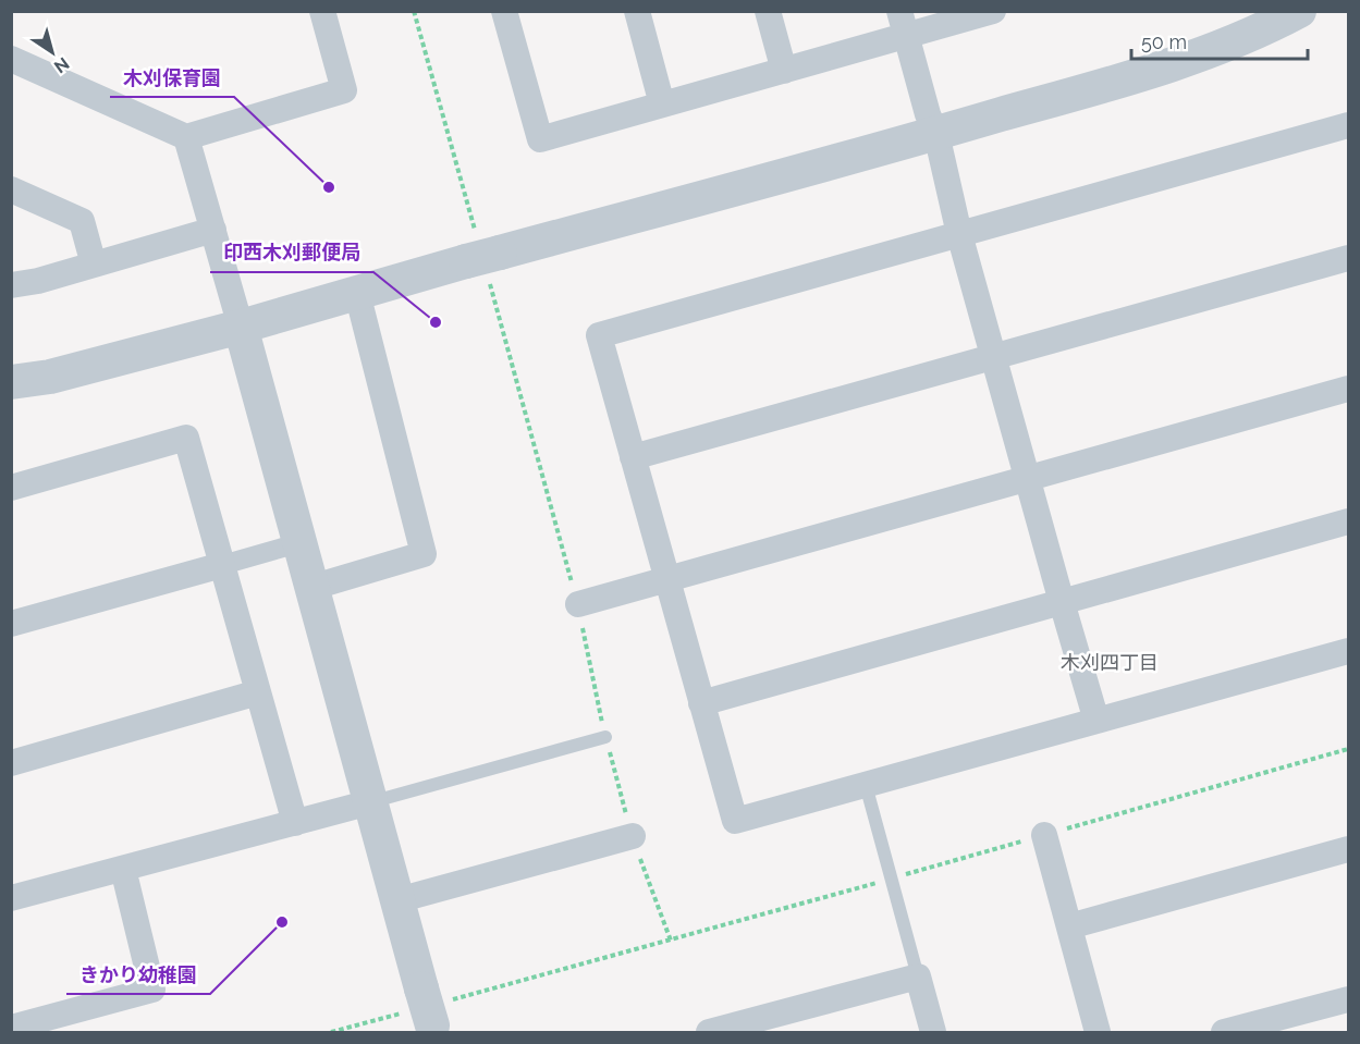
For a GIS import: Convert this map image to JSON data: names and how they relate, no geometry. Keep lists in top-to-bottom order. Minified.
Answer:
{"districts":["木刈四丁目"],"places":["木刈保育園","印西木刈郵便局","きかり幼稚園"],"scale_bar":"50 m","north":"bottom right"}
